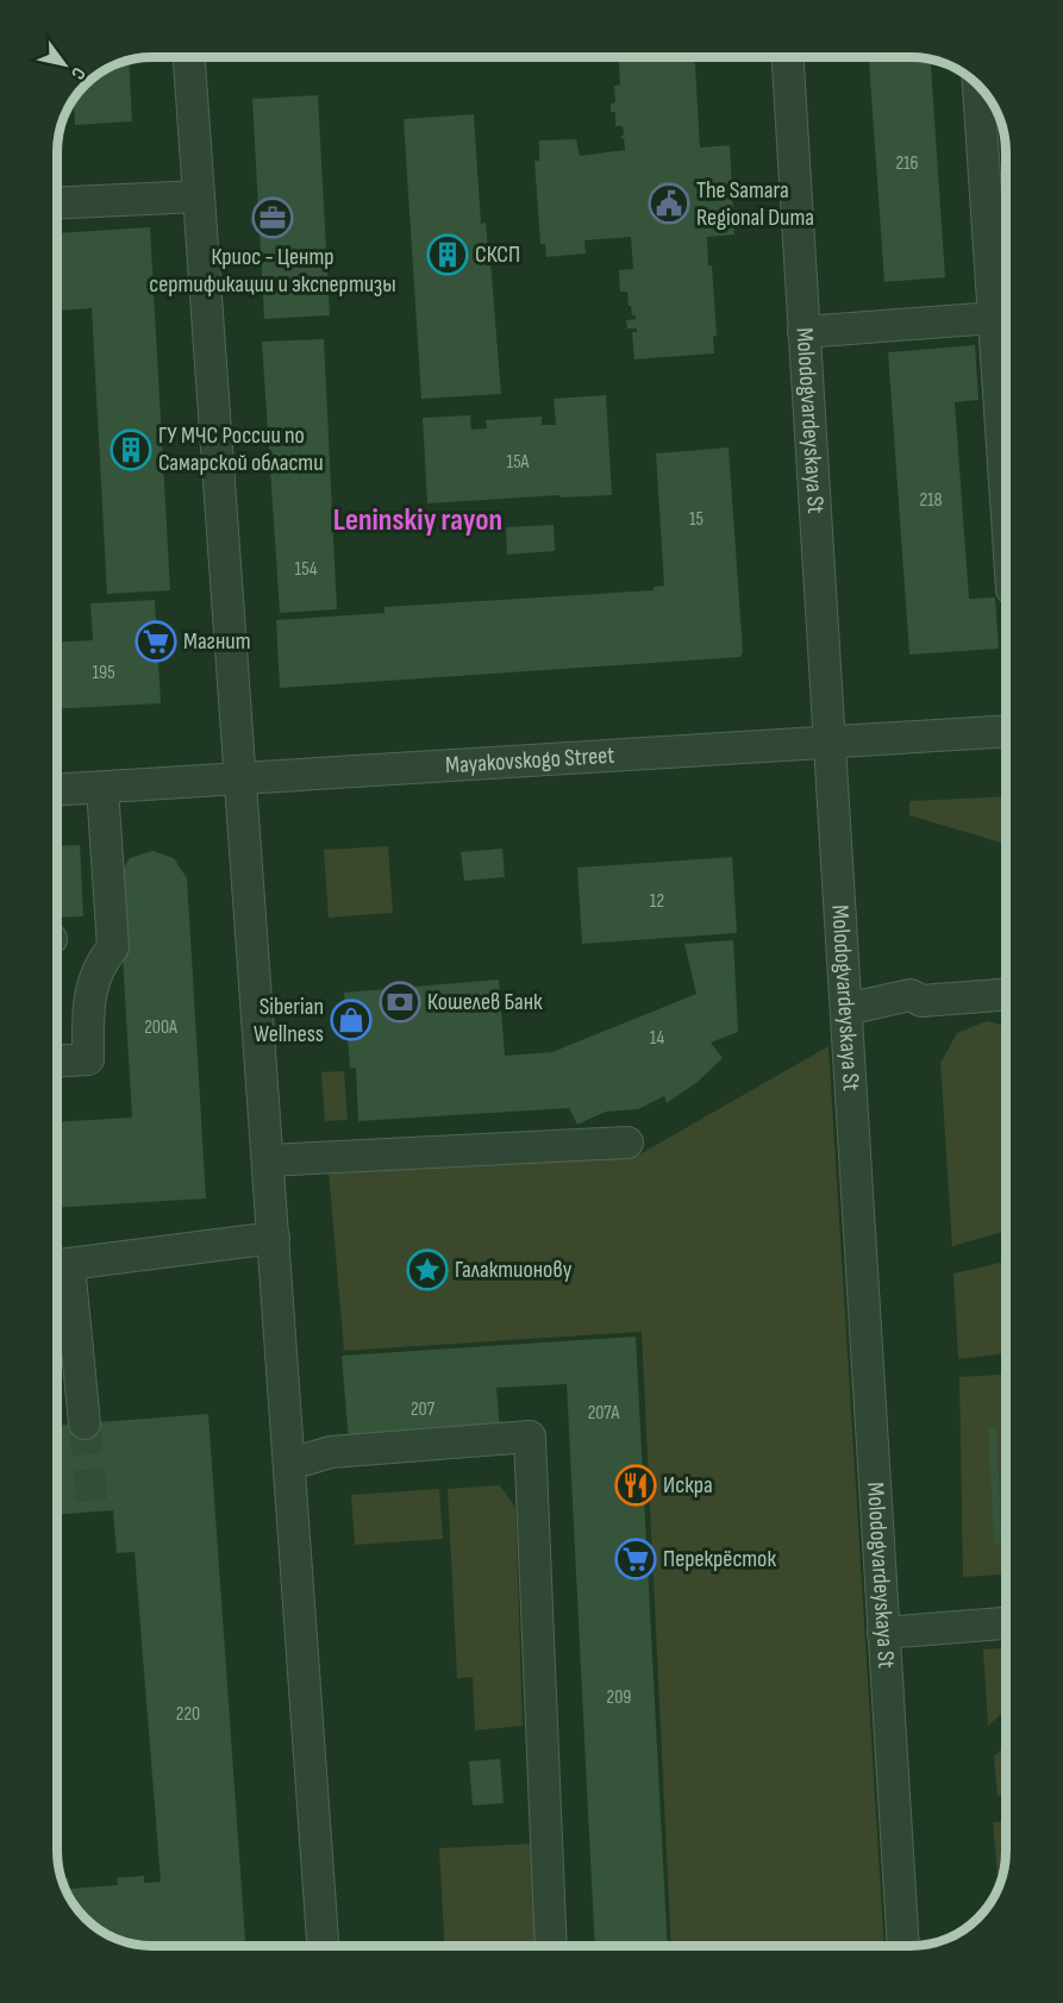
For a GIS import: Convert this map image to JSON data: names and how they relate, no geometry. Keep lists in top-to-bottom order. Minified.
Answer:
{"streets":{"street":["Molodogvardeyskaya St","Mayakovskogo Street"]},"crossings":[["Molodogvardeyskaya St","Mayakovskogo Street"]],"districts":["Leninskiy rayon"],"places":{"public building":["The Samara Regional Duma"],"office":["Криос - Центр сертификации и экспертизы"],"building":["СКСП","ГУ МЧС России по Самарской области"],"supermarket":["Магнит","Перекрёсток"],"bank":["Кошелев Банк"],"shop":["Siberian Wellness"],"place":["Галактионову"],"restaurant":["Искра"]},"house_numbers":["216","15А","218","15","154","195","12","200А","14","207","207А","209","220"],"north":"bottom right"}
